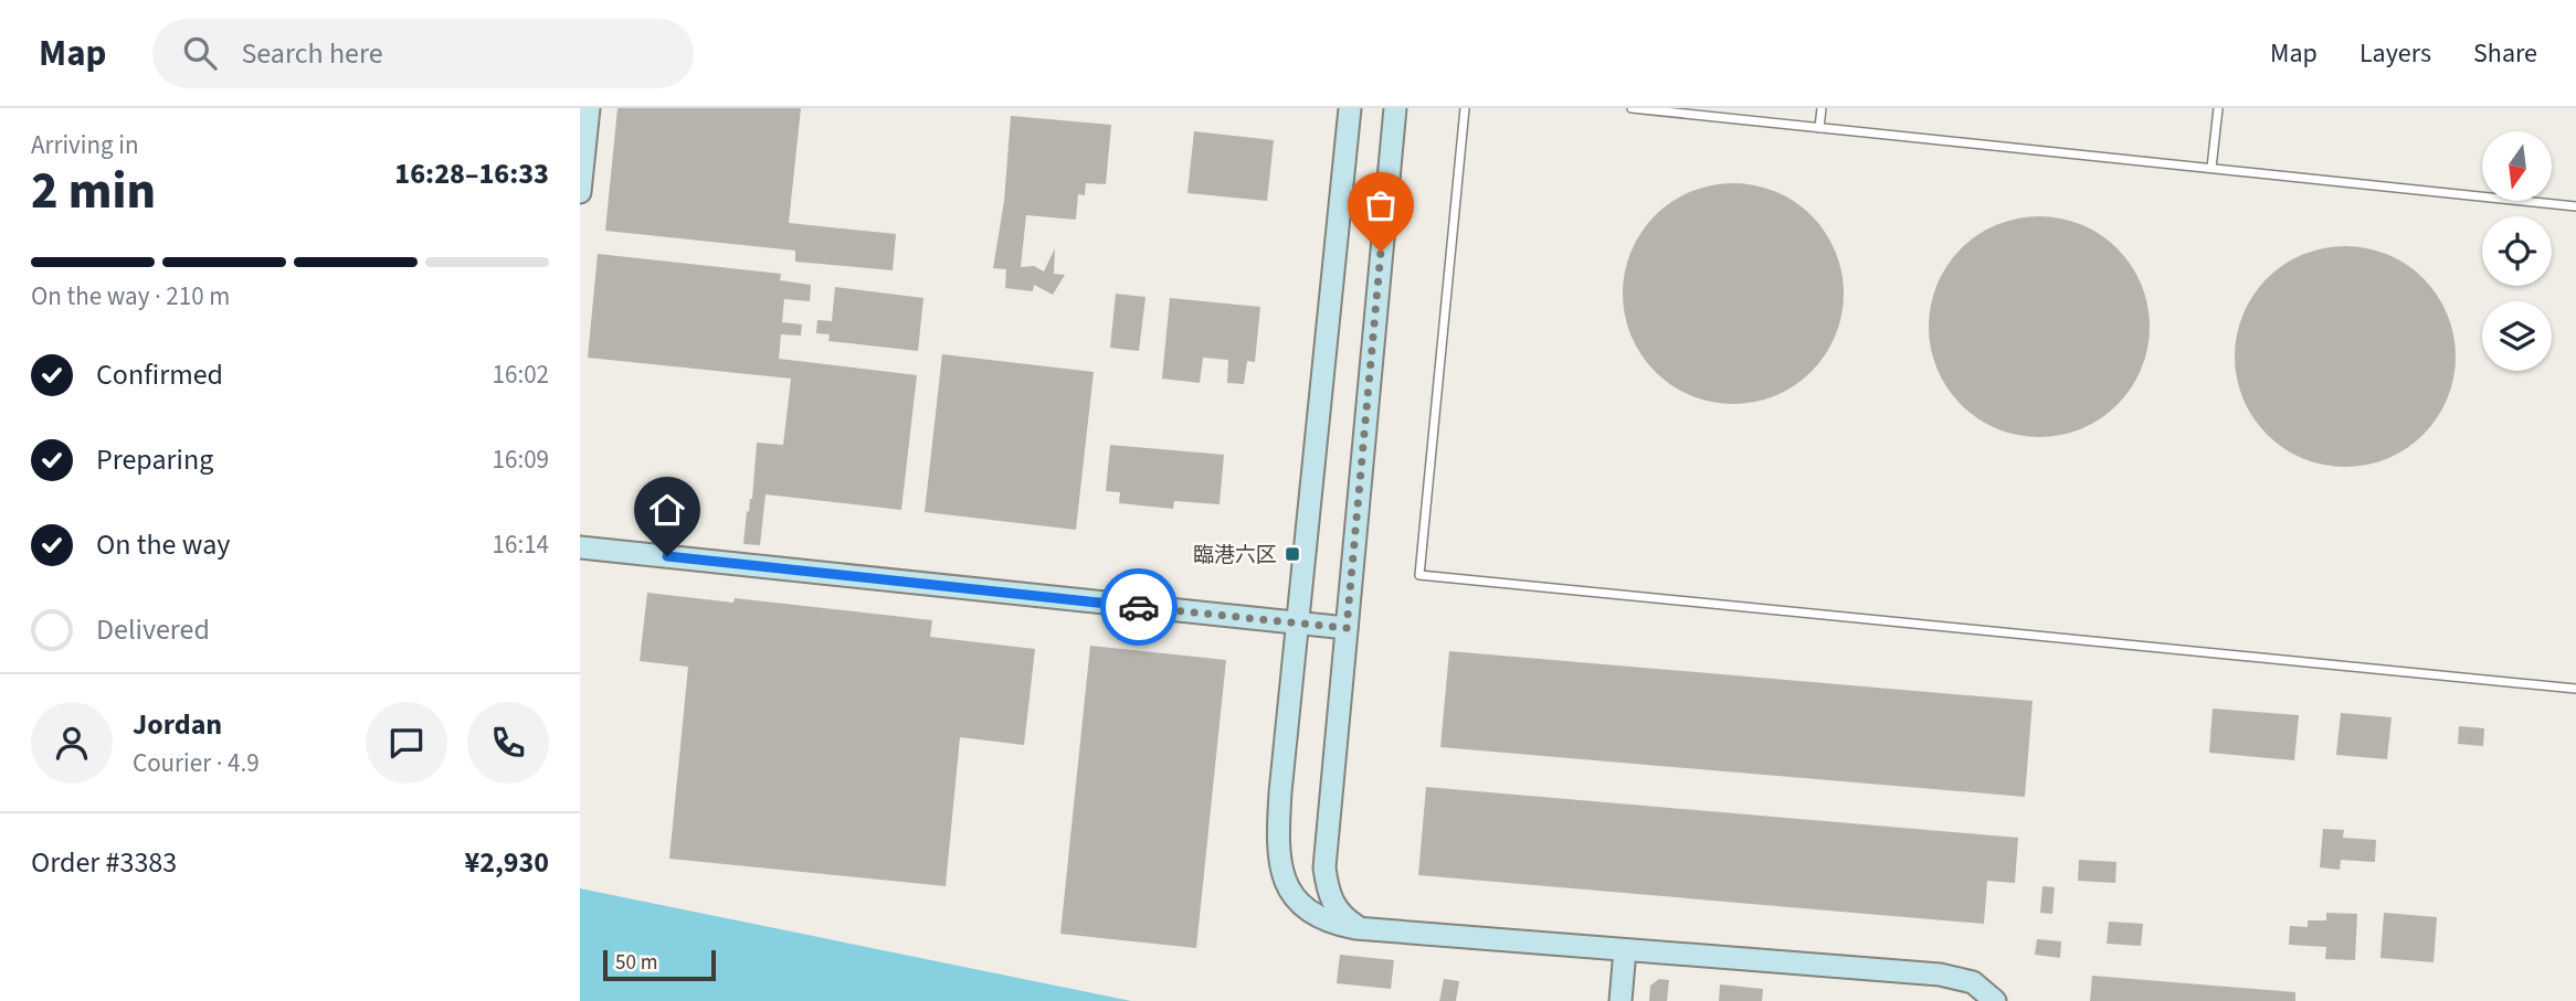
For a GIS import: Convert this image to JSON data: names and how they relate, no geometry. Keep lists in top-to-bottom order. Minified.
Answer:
{"places":{"transit":["臨港六区"]},"scale_bar":"50 m","north":"bottom","page":{"header":"Map","search":"Search here","nav":["Map","Layers","Share"],"heading":["2 min","Arriving in","16:28–16:33"],"panel":["Jordan","Courier · 4.9","Order #3383","¥2,930"],"bar":"On the way · 210 m","list":[["Confirmed","16:02"],["Preparing","16:09"],["On the way","16:14"],"Delivered"],"scale":"50 m"}}
